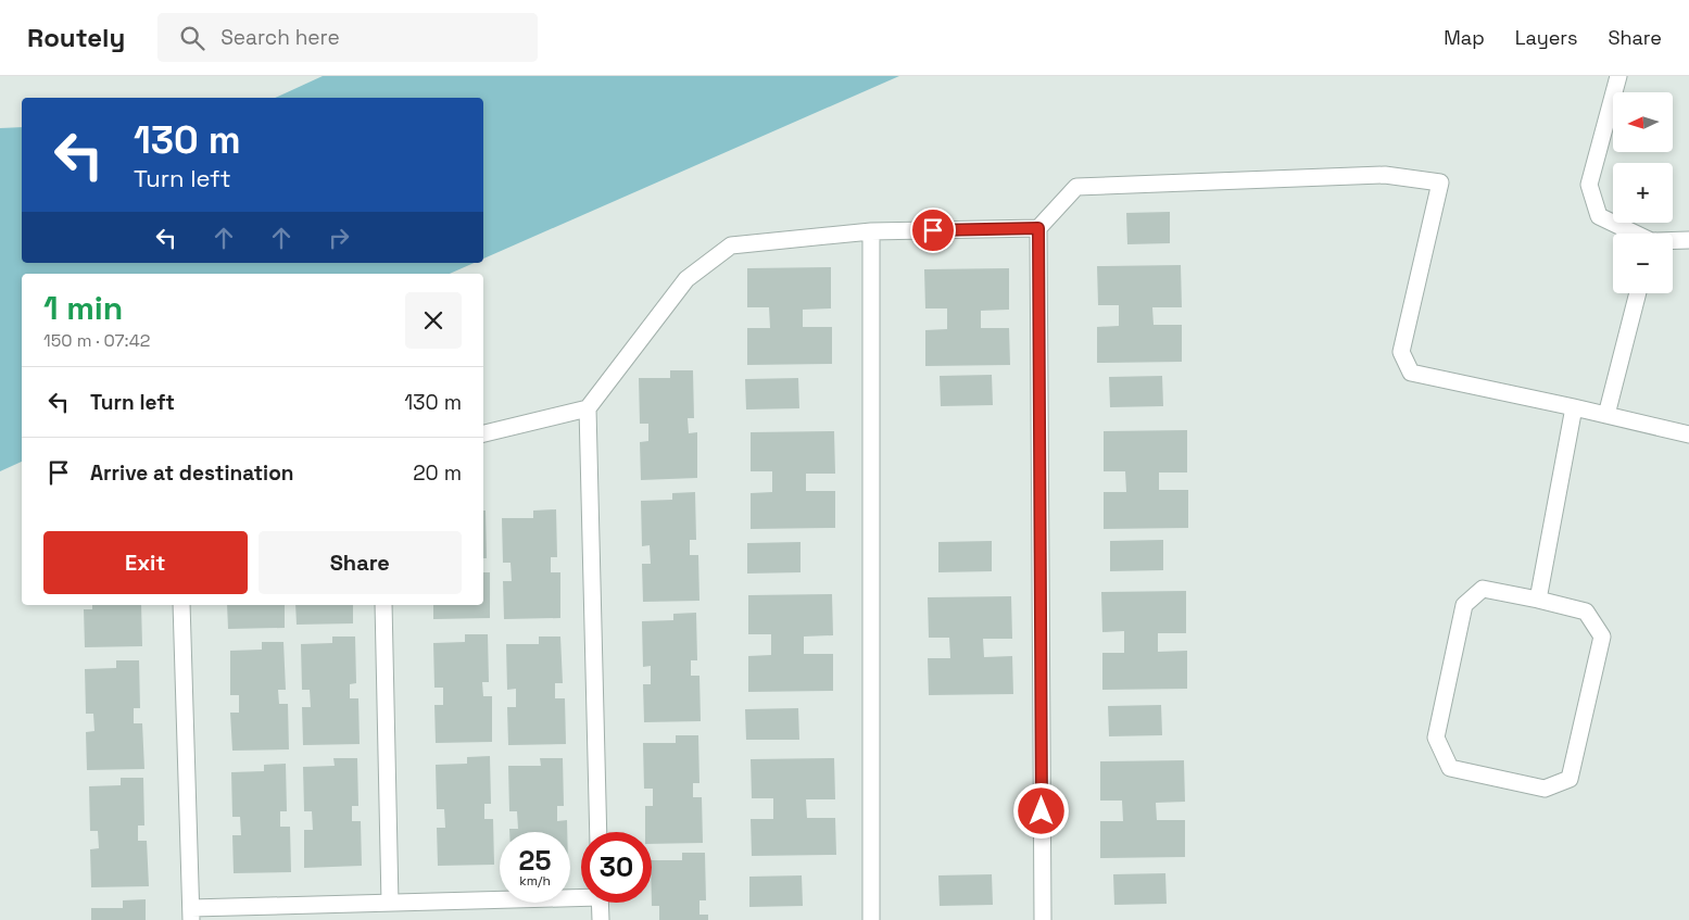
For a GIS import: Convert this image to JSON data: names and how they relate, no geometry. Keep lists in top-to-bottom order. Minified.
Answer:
{"north":"left","page":{"header":"Routely","search":"Search here","nav":["Map","Layers","Share"],"map_buttons":["+","−"],"turn":["130 m","Turn left"],"heading":["1 min","150 m · 07:42"],"list":[{"name":"Turn left","value":"130 m"},{"name":"Arrive at destination","value":"20 m"}],"buttons":["Exit","Share"],"speed":"25 km/h","limit":"30"}}
